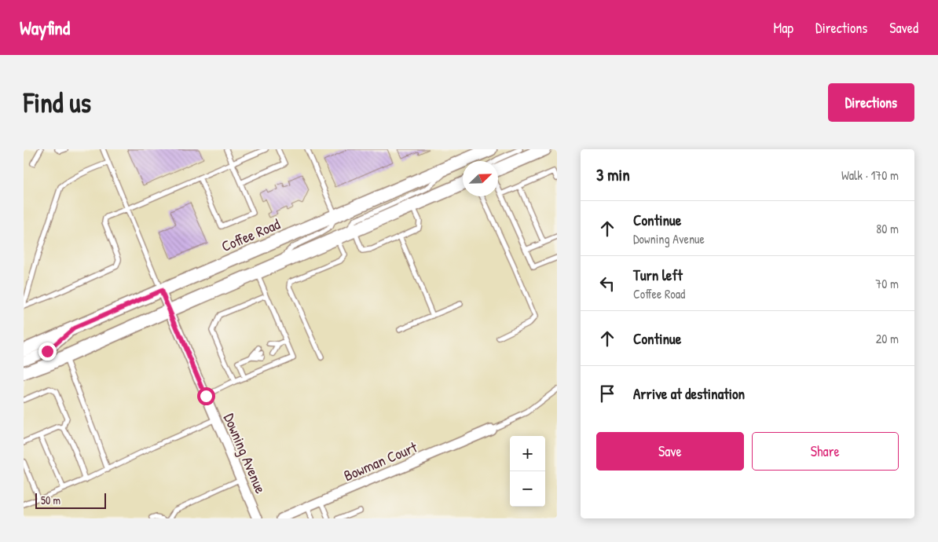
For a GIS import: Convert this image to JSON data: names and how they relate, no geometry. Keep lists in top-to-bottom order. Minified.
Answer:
{"streets":{"main road":["Coffee Road"],"street":["Downing Avenue","Bowman Court"]},"crossings":[["Coffee Road","Downing Avenue"]],"scale_bar":"50 m","north":"top right","page":{"header":"Wayfind","nav":["Map","Directions","Saved"],"buttons":["Directions",["Save","Share"]],"title":"Find us","heading":["3 min","Walk · 170 m"],"list":[["Continue","Downing Avenue","80 m"],["Turn left","Coffee Road","70 m"],["Continue","20 m"],"Arrive at destination"],"map_buttons":["+","−"],"scale":"50 m"}}
